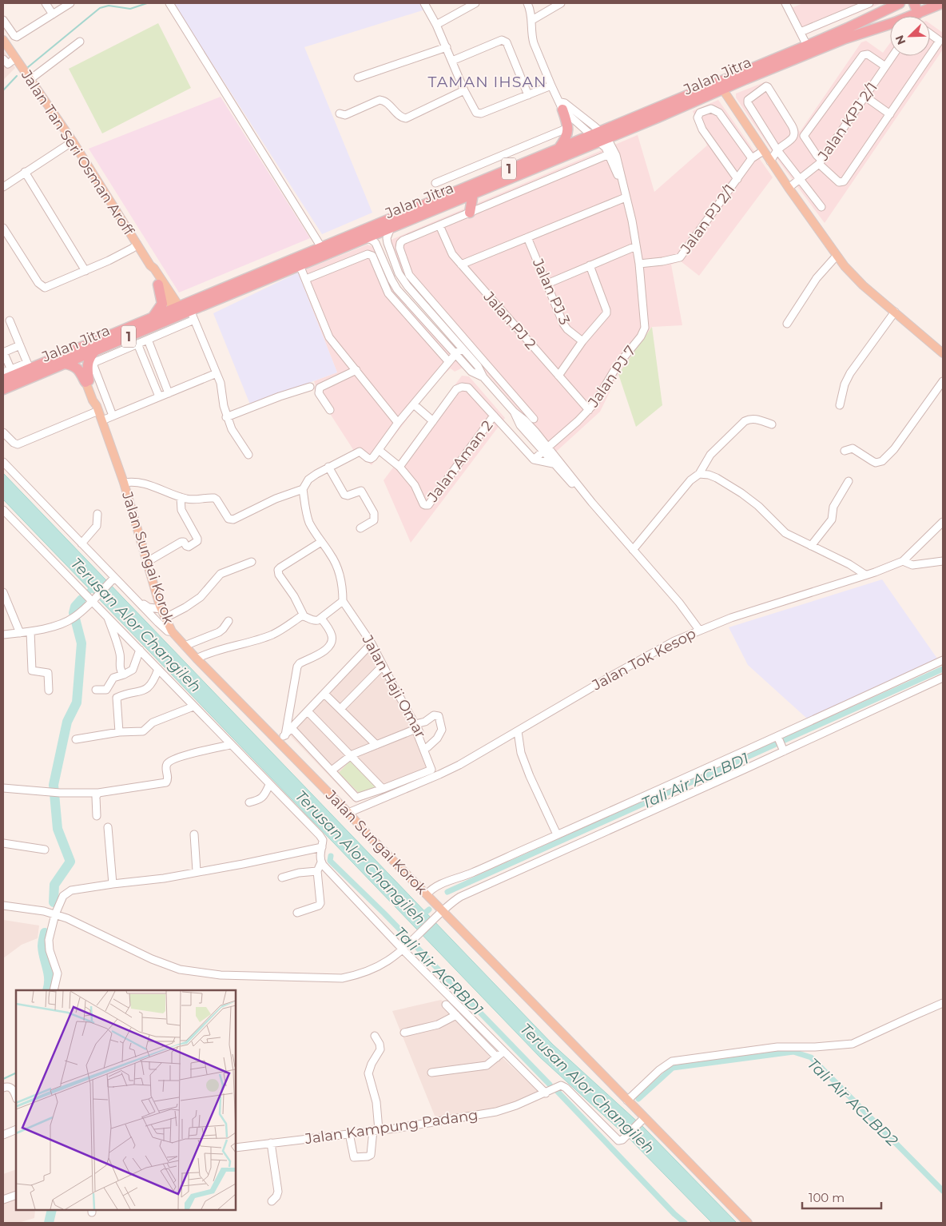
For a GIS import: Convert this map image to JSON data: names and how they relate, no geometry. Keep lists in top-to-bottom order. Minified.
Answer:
{"streets":{"highway":["Jalan Jitra","1"],"main road":["Jalan Tan Seri Osman Aroff","Jalan Sungai Korok"],"street":["Jalan KPJ 2/1","Jalan PJ 2/1","Jalan PJ 3","Jalan PJ 2","Jalan PJ 7","Jalan Aman 2","Jalan Tok Kesop","Jalan Haji Omar","Jalan Kampung Padang"]},"crossings":[["Jalan Jitra","Jalan Tan Seri Osman Aroff"],["Jalan Jitra","1"],["Jalan Jitra","Jalan Sungai Korok"],["Jalan PJ 2/1","Jalan PJ 7"],["Jalan PJ 2","Jalan PJ 7"],["Jalan Sungai Korok","Jalan Tok Kesop"],["Jalan Sungai Korok","Jalan Kampung Padang"],["Jalan Tok Kesop","Jalan Haji Omar"]],"districts":["TAMAN IHSAN"],"water":["Terusan Alor Changileh","Tali Air ACLBD1","Tali Air ACRBD1","Tali Air ACLBD2"],"scale_bar":"100 m","north":"bottom left"}
